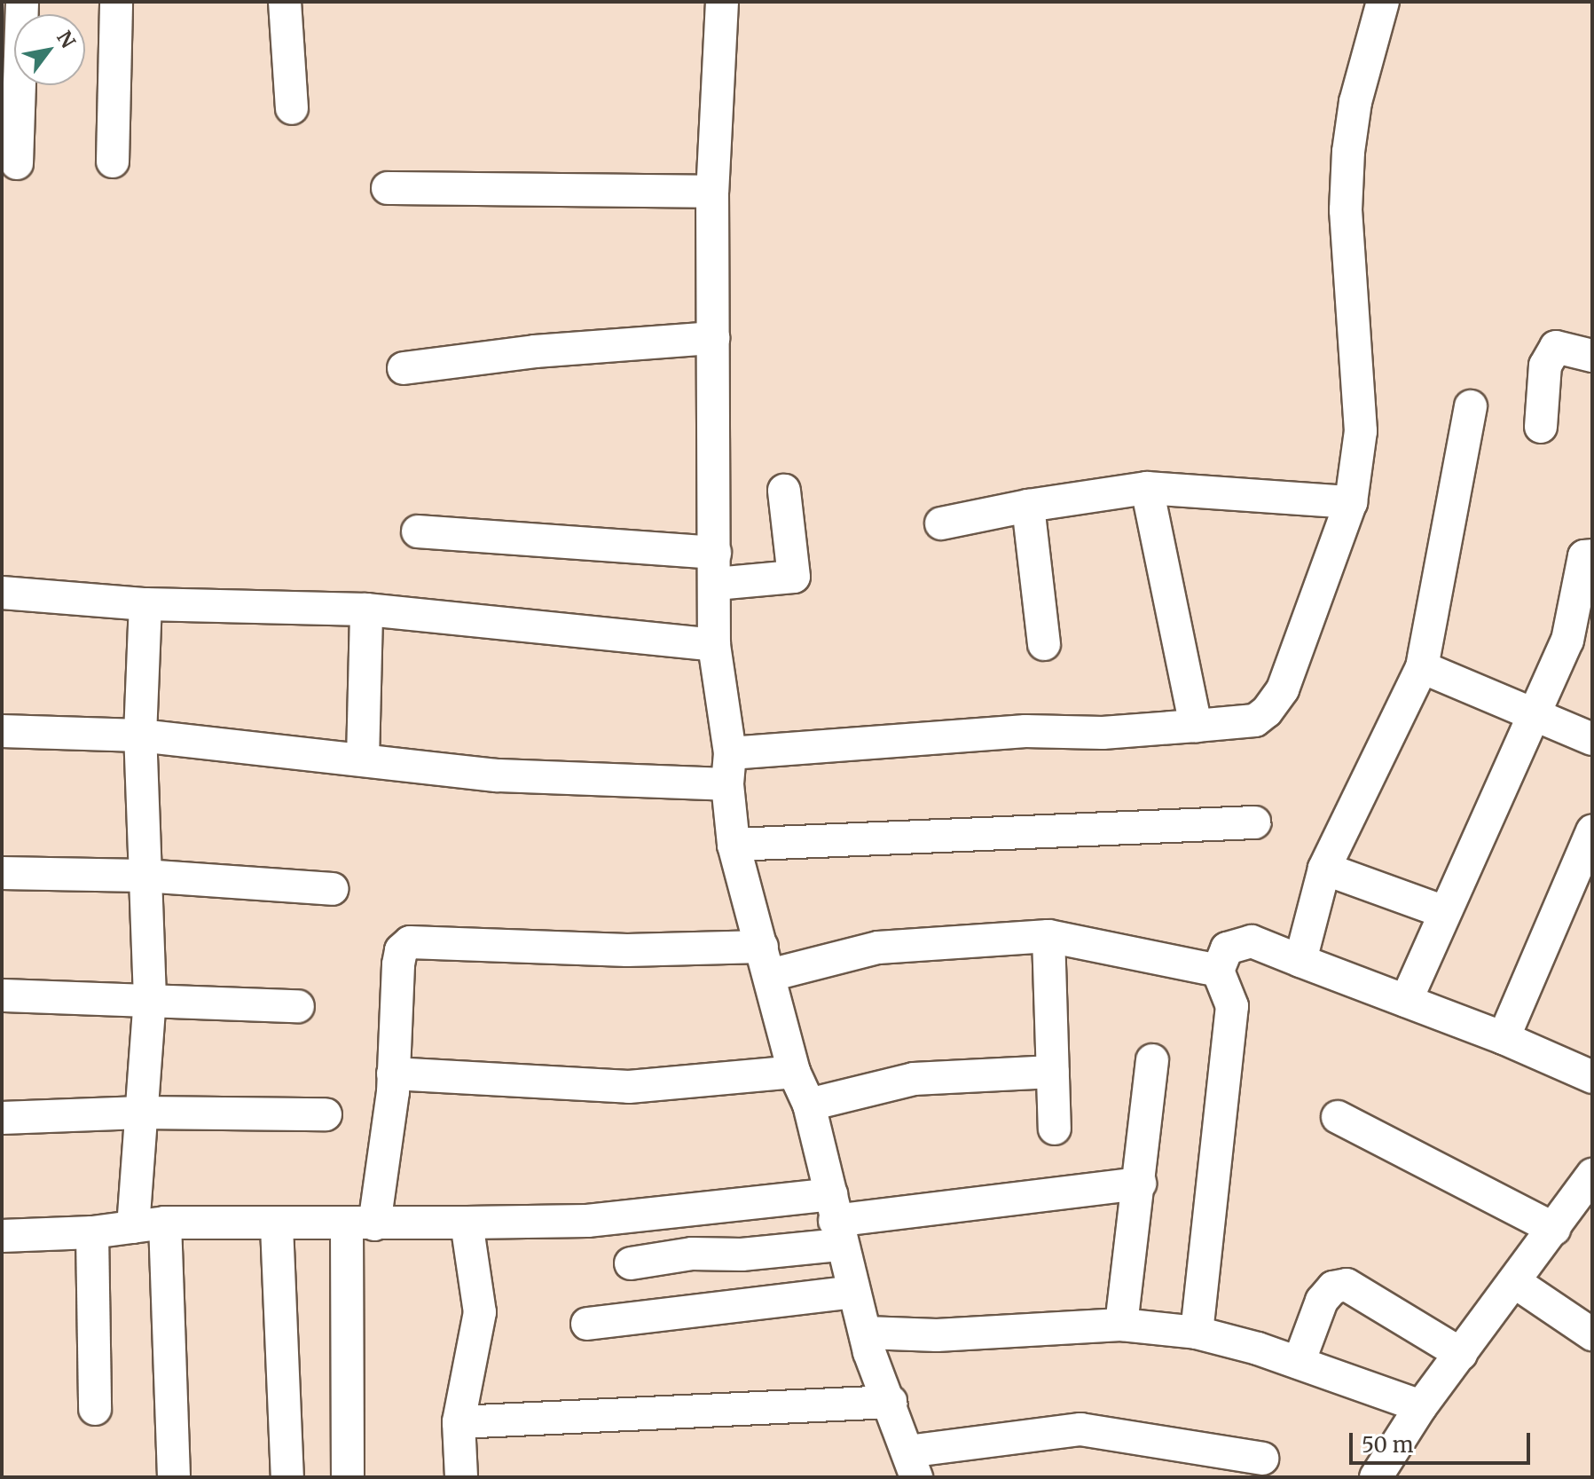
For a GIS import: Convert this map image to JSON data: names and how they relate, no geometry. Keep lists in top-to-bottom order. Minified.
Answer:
{"scale_bar":"50 m","north":"top right"}
